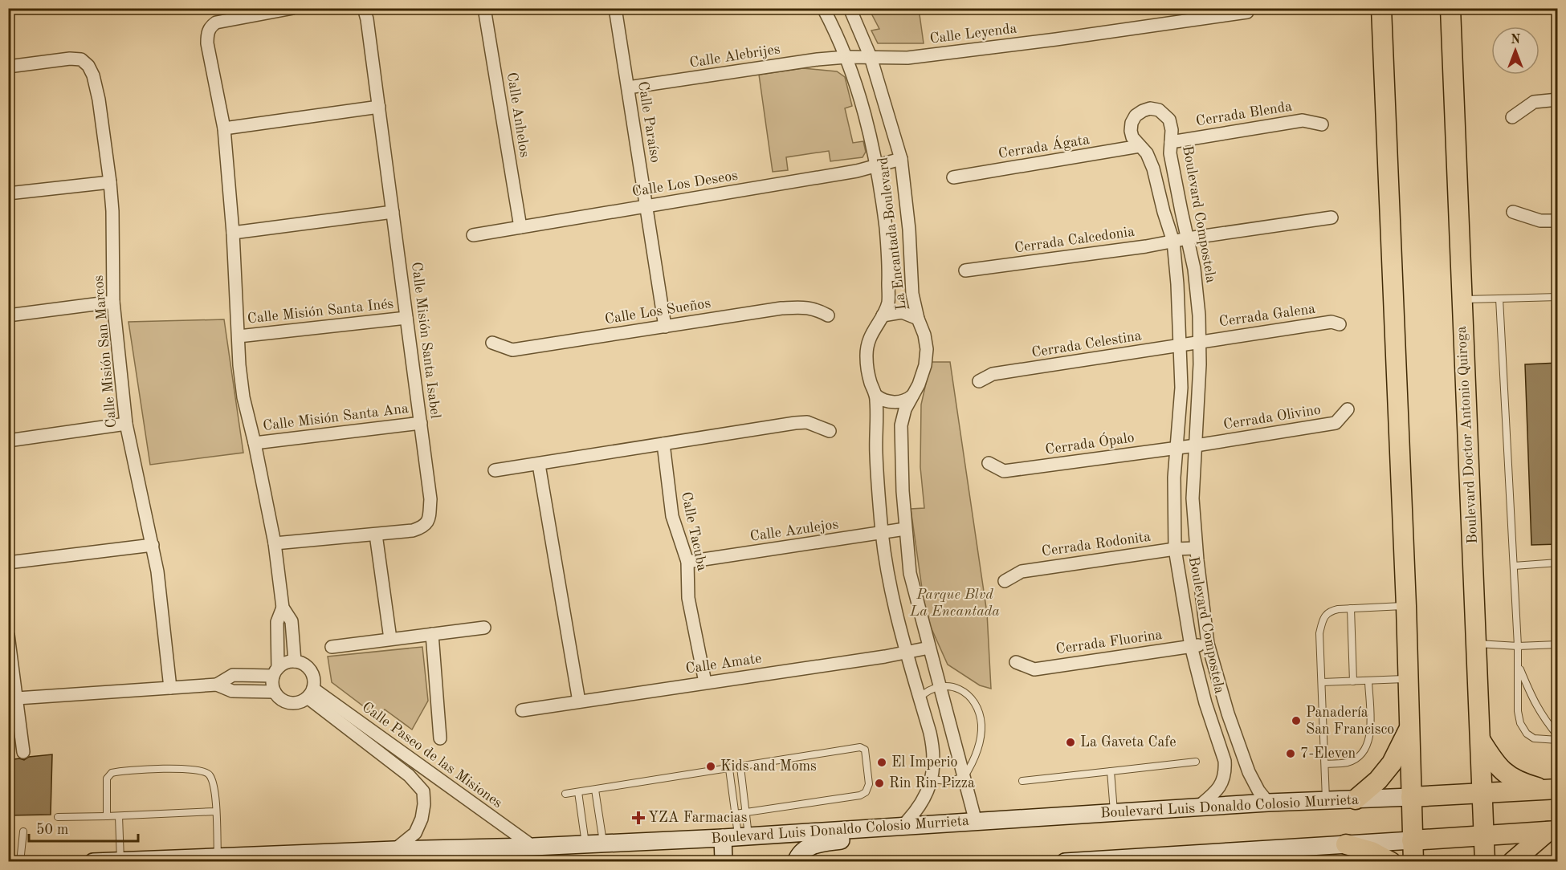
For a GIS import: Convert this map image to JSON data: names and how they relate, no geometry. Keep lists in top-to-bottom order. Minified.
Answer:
{"streets":{"main road":["Boulevard Doctor Antonio Quiroga","Boulevard Luis Donaldo Colosio Murrieta"],"street":["Calle Leyenda","Calle Alebrijes","Cerrada Blenda","Calle Anhelos","Calle Paraíso","Cerrada Ágata","Calle Los Deseos","Boulevard Compostela","La Encantada Boulevard","Cerrada Calcedonia","Calle Misión Santa Inés","Calle Los Sueños","Cerrada Galena","Calle Misión Santa Isabel","Cerrada Celestina","Calle Misión San Marcos","Calle Misión Santa Ana","Cerrada Olivino","Cerrada Ópalo","Calle Azulejos","Calle Tacuba","Cerrada Rodonita","Cerrada Fluorina","Calle Amate","Calle Paseo de las Misiones"]},"crossings":[["Calle Leyenda","Calle Alebrijes"],["Calle Leyenda","La Encantada Boulevard"],["Calle Alebrijes","Calle Paraíso"],["Calle Alebrijes","La Encantada Boulevard"],["Cerrada Blenda","Boulevard Compostela"],["Calle Anhelos","Calle Los Deseos"],["Calle Paraíso","Calle Los Deseos"],["Calle Paraíso","Calle Los Sueños"],["Cerrada Ágata","Boulevard Compostela"],["Calle Los Deseos","La Encantada Boulevard"],["Boulevard Compostela","Cerrada Calcedonia"],["Boulevard Compostela","Cerrada Galena"],["Boulevard Compostela","Cerrada Celestina"],["Boulevard Compostela","Cerrada Olivino"],["Boulevard Compostela","Cerrada Ópalo"],["Boulevard Compostela","Cerrada Rodonita"],["Boulevard Compostela","Cerrada Fluorina"],["Boulevard Compostela","Boulevard Luis Donaldo Colosio Murrieta"],["La Encantada Boulevard","Calle Azulejos"],["La Encantada Boulevard","Calle Amate"],["La Encantada Boulevard","Boulevard Luis Donaldo Colosio Murrieta"],["Calle Misión Santa Inés","Calle Misión Santa Isabel"],["Cerrada Galena","Cerrada Celestina"],["Calle Misión Santa Isabel","Calle Misión Santa Ana"],["Cerrada Olivino","Cerrada Ópalo"],["Boulevard Doctor Antonio Quiroga","Boulevard Luis Donaldo Colosio Murrieta"],["Calle Azulejos","Calle Tacuba"],["Calle Tacuba","Calle Amate"],["Calle Paseo de las Misiones","Boulevard Luis Donaldo Colosio Murrieta"]],"parks":["Parque Blvd La Encantada"],"places":{"other":["Panadería San Francisco","La Gaveta Cafe","7-Eleven","El Imperio","Kids and Moms","Rin Rin Pizza"],"health":["YZA Farmacias"]},"scale_bar":"50 m","north":"top"}
